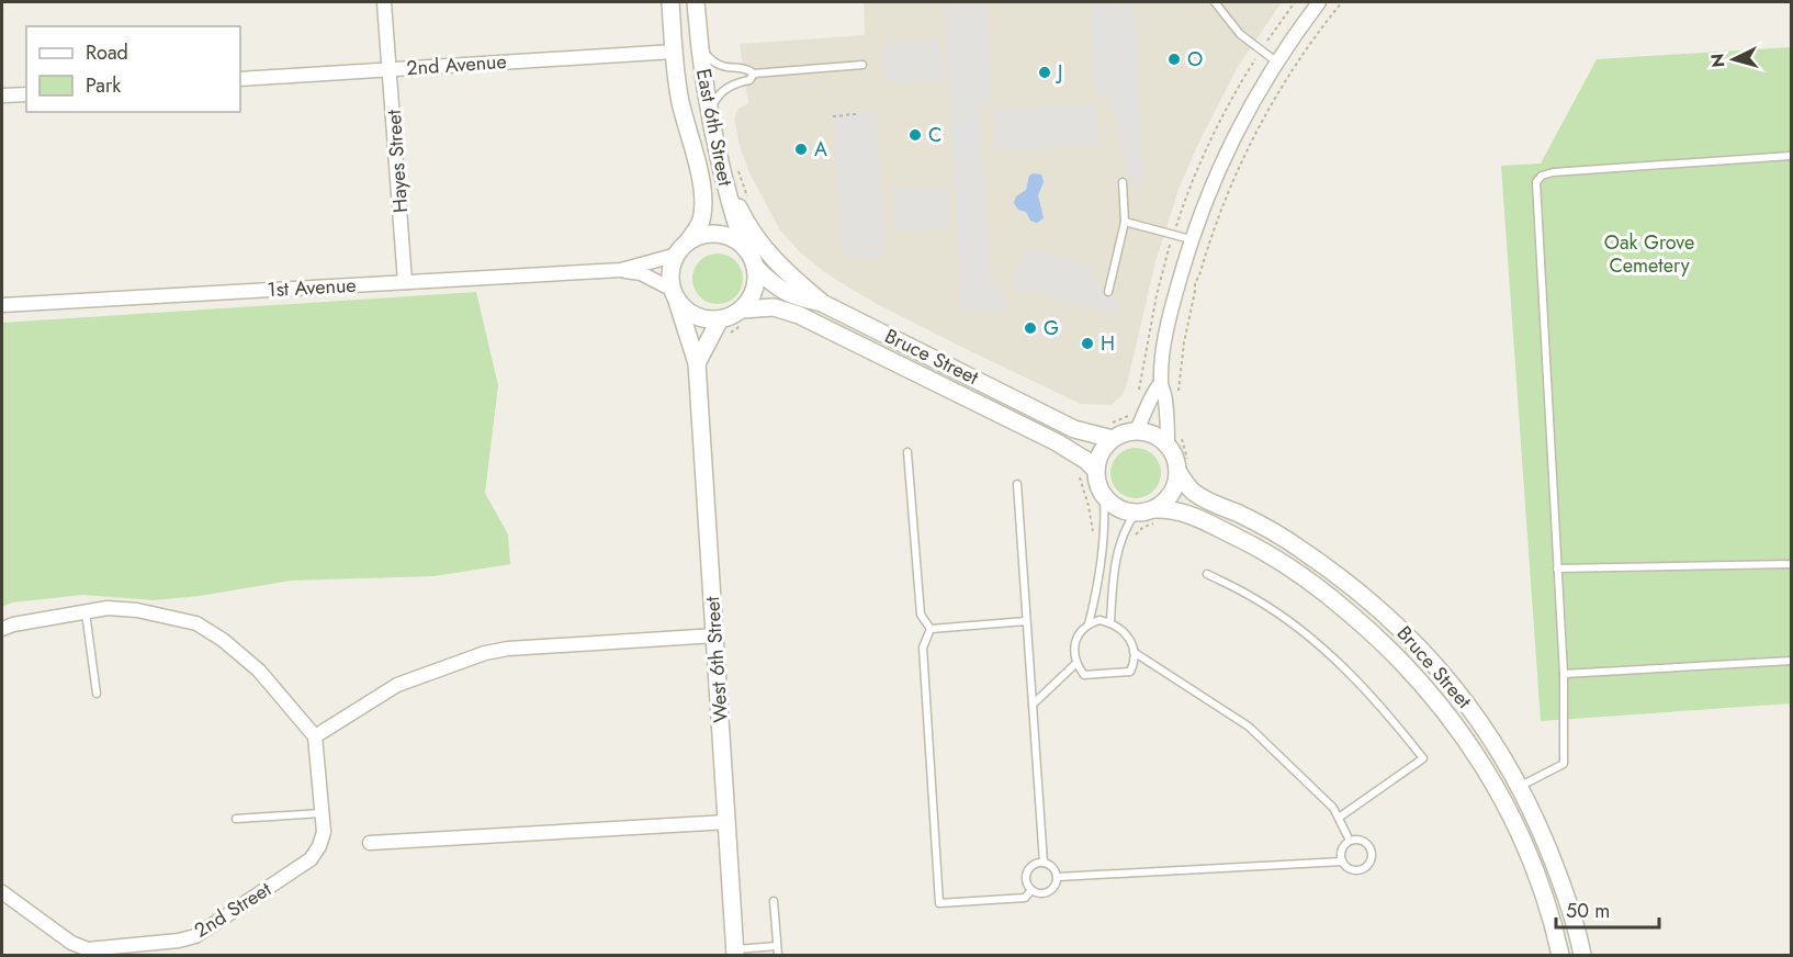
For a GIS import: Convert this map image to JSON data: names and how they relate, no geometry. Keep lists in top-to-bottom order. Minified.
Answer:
{"streets":{"street":["2nd Avenue","East 6th Street","Hayes Street","1st Avenue","Bruce Street","West 6th Street","2nd Street"]},"crossings":[["2nd Avenue","East 6th Street"],["2nd Avenue","Hayes Street"],["East 6th Street","1st Avenue"],["East 6th Street","Bruce Street"],["East 6th Street","West 6th Street"],["Hayes Street","1st Avenue"],["1st Avenue","Bruce Street"],["1st Avenue","West 6th Street"],["Bruce Street","West 6th Street"]],"parks":["Oak Grove Cemetery"],"places":["O","J","C","A","G","H"],"legend":["Road","Park"],"scale_bar":"50 m","north":"left"}
